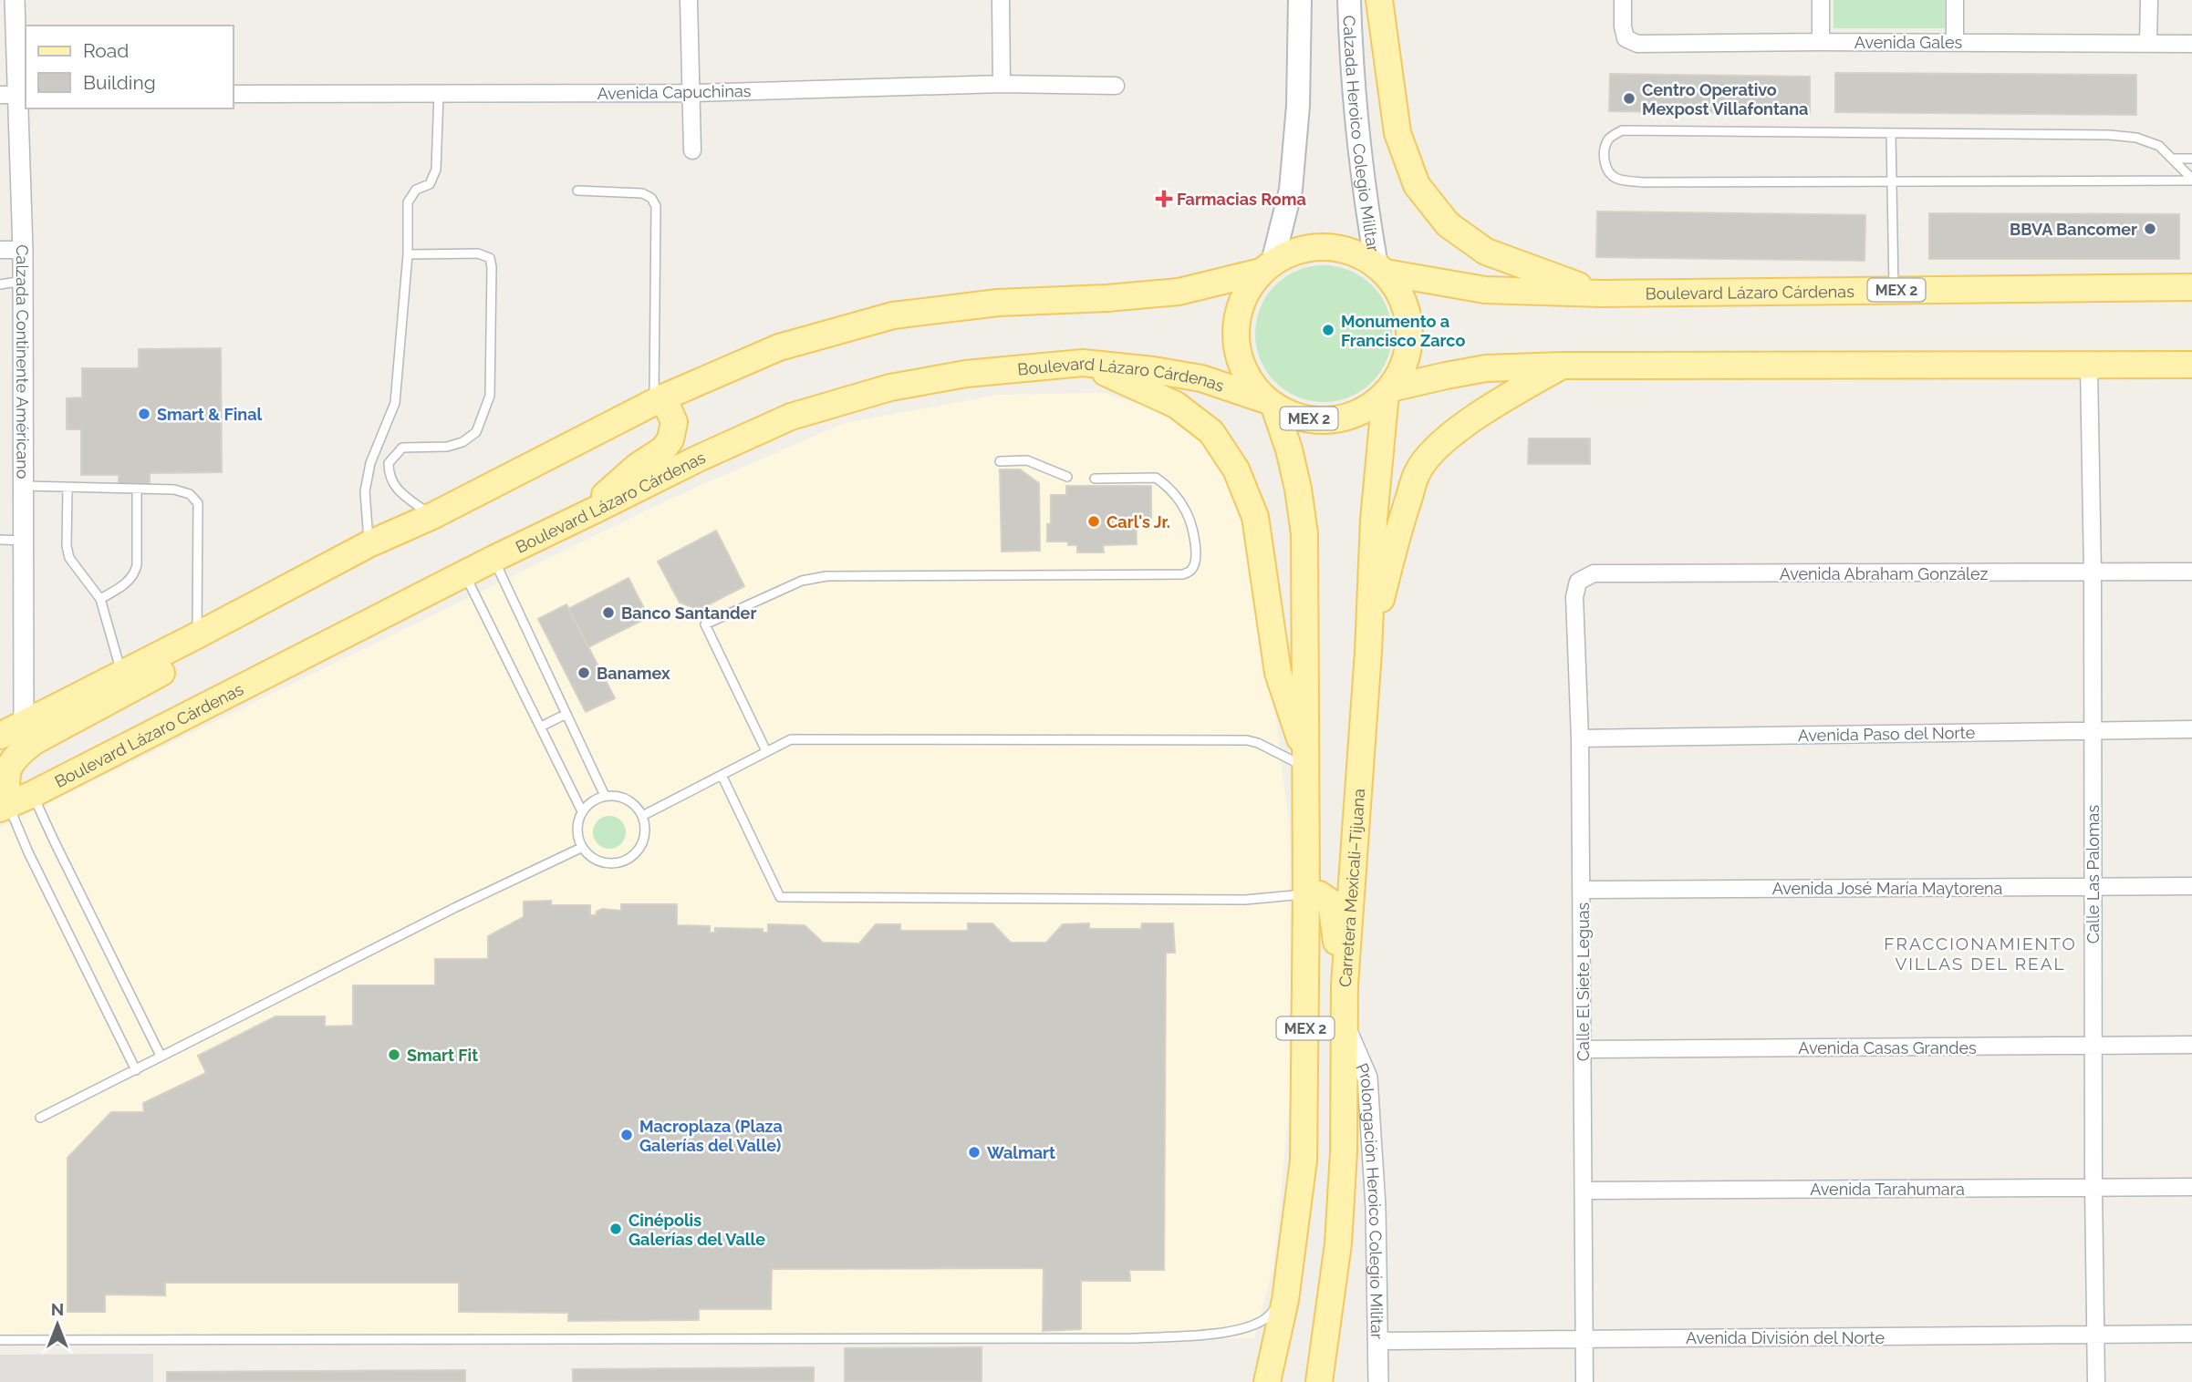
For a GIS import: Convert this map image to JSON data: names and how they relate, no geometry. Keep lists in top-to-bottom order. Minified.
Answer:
{"streets":{"main road":["Calzada Heroico Colegio Militar","MEX 2","Boulevard Lázaro Cárdenas","Carretera Mexicali–Tijuana"],"street":["Avenida Gales","Avenida Capuchinas","Calzada Continente Américano","Avenida Abraham González","Avenida Paso del Norte","Calle Las Palomas","Avenida José María Maytorena","Calle El Siete Leguas","Avenida Casas Grandes","Avenida Tarahumara","Prolongación Heroico Colegio Militar","Avenida División del Norte"]},"crossings":[["Calzada Heroico Colegio Militar","MEX 2"],["Calzada Heroico Colegio Militar","Boulevard Lázaro Cárdenas"],["MEX 2","Boulevard Lázaro Cárdenas"],["MEX 2","Calle Las Palomas"],["MEX 2","Carretera Mexicali–Tijuana"],["Avenida Abraham González","Calle Las Palomas"],["Avenida Abraham González","Calle El Siete Leguas"],["Avenida Paso del Norte","Calle Las Palomas"],["Avenida Paso del Norte","Calle El Siete Leguas"],["Calle Las Palomas","Avenida José María Maytorena"],["Calle Las Palomas","Avenida Casas Grandes"],["Calle Las Palomas","Avenida Tarahumara"],["Calle Las Palomas","Avenida División del Norte"],["Carretera Mexicali–Tijuana","Prolongación Heroico Colegio Militar"],["Avenida José María Maytorena","Calle El Siete Leguas"],["Calle El Siete Leguas","Avenida Casas Grandes"],["Calle El Siete Leguas","Avenida Tarahumara"],["Calle El Siete Leguas","Avenida División del Norte"],["Prolongación Heroico Colegio Militar","Avenida División del Norte"]],"districts":["FRACCIONAMIENTO VILLAS DEL REAL"],"places":{"other":["Centro Operativo Mexpost Villafontana","BBVA Bancomer","Monumento a Francisco Zarco","Smart & Final","Carl's Jr.","Banco Santander","Banamex","Smart Fit","Macroplaza (Plaza Galerías del Valle)","Walmart","Cinépolis Galerías del Valle"],"health":["Farmacias Roma"]},"legend":["Road","Building"],"north":"top"}
